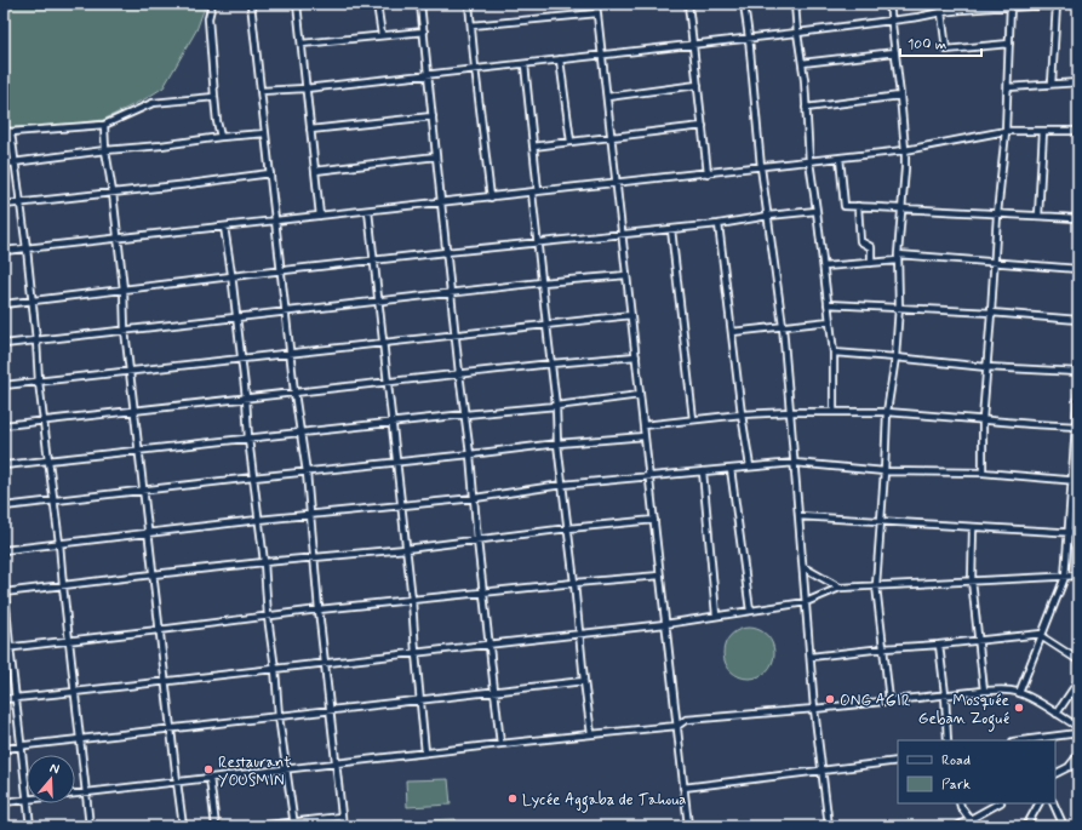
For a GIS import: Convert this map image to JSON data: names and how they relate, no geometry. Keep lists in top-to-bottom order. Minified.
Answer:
{"places":["ONG AGIR","Mosquée Geban Zogué","Restaurant YOUSMIN","Lycée Aggaba de Tahoua"],"legend":["Road","Park"],"scale_bar":"100 m","north":"top"}
